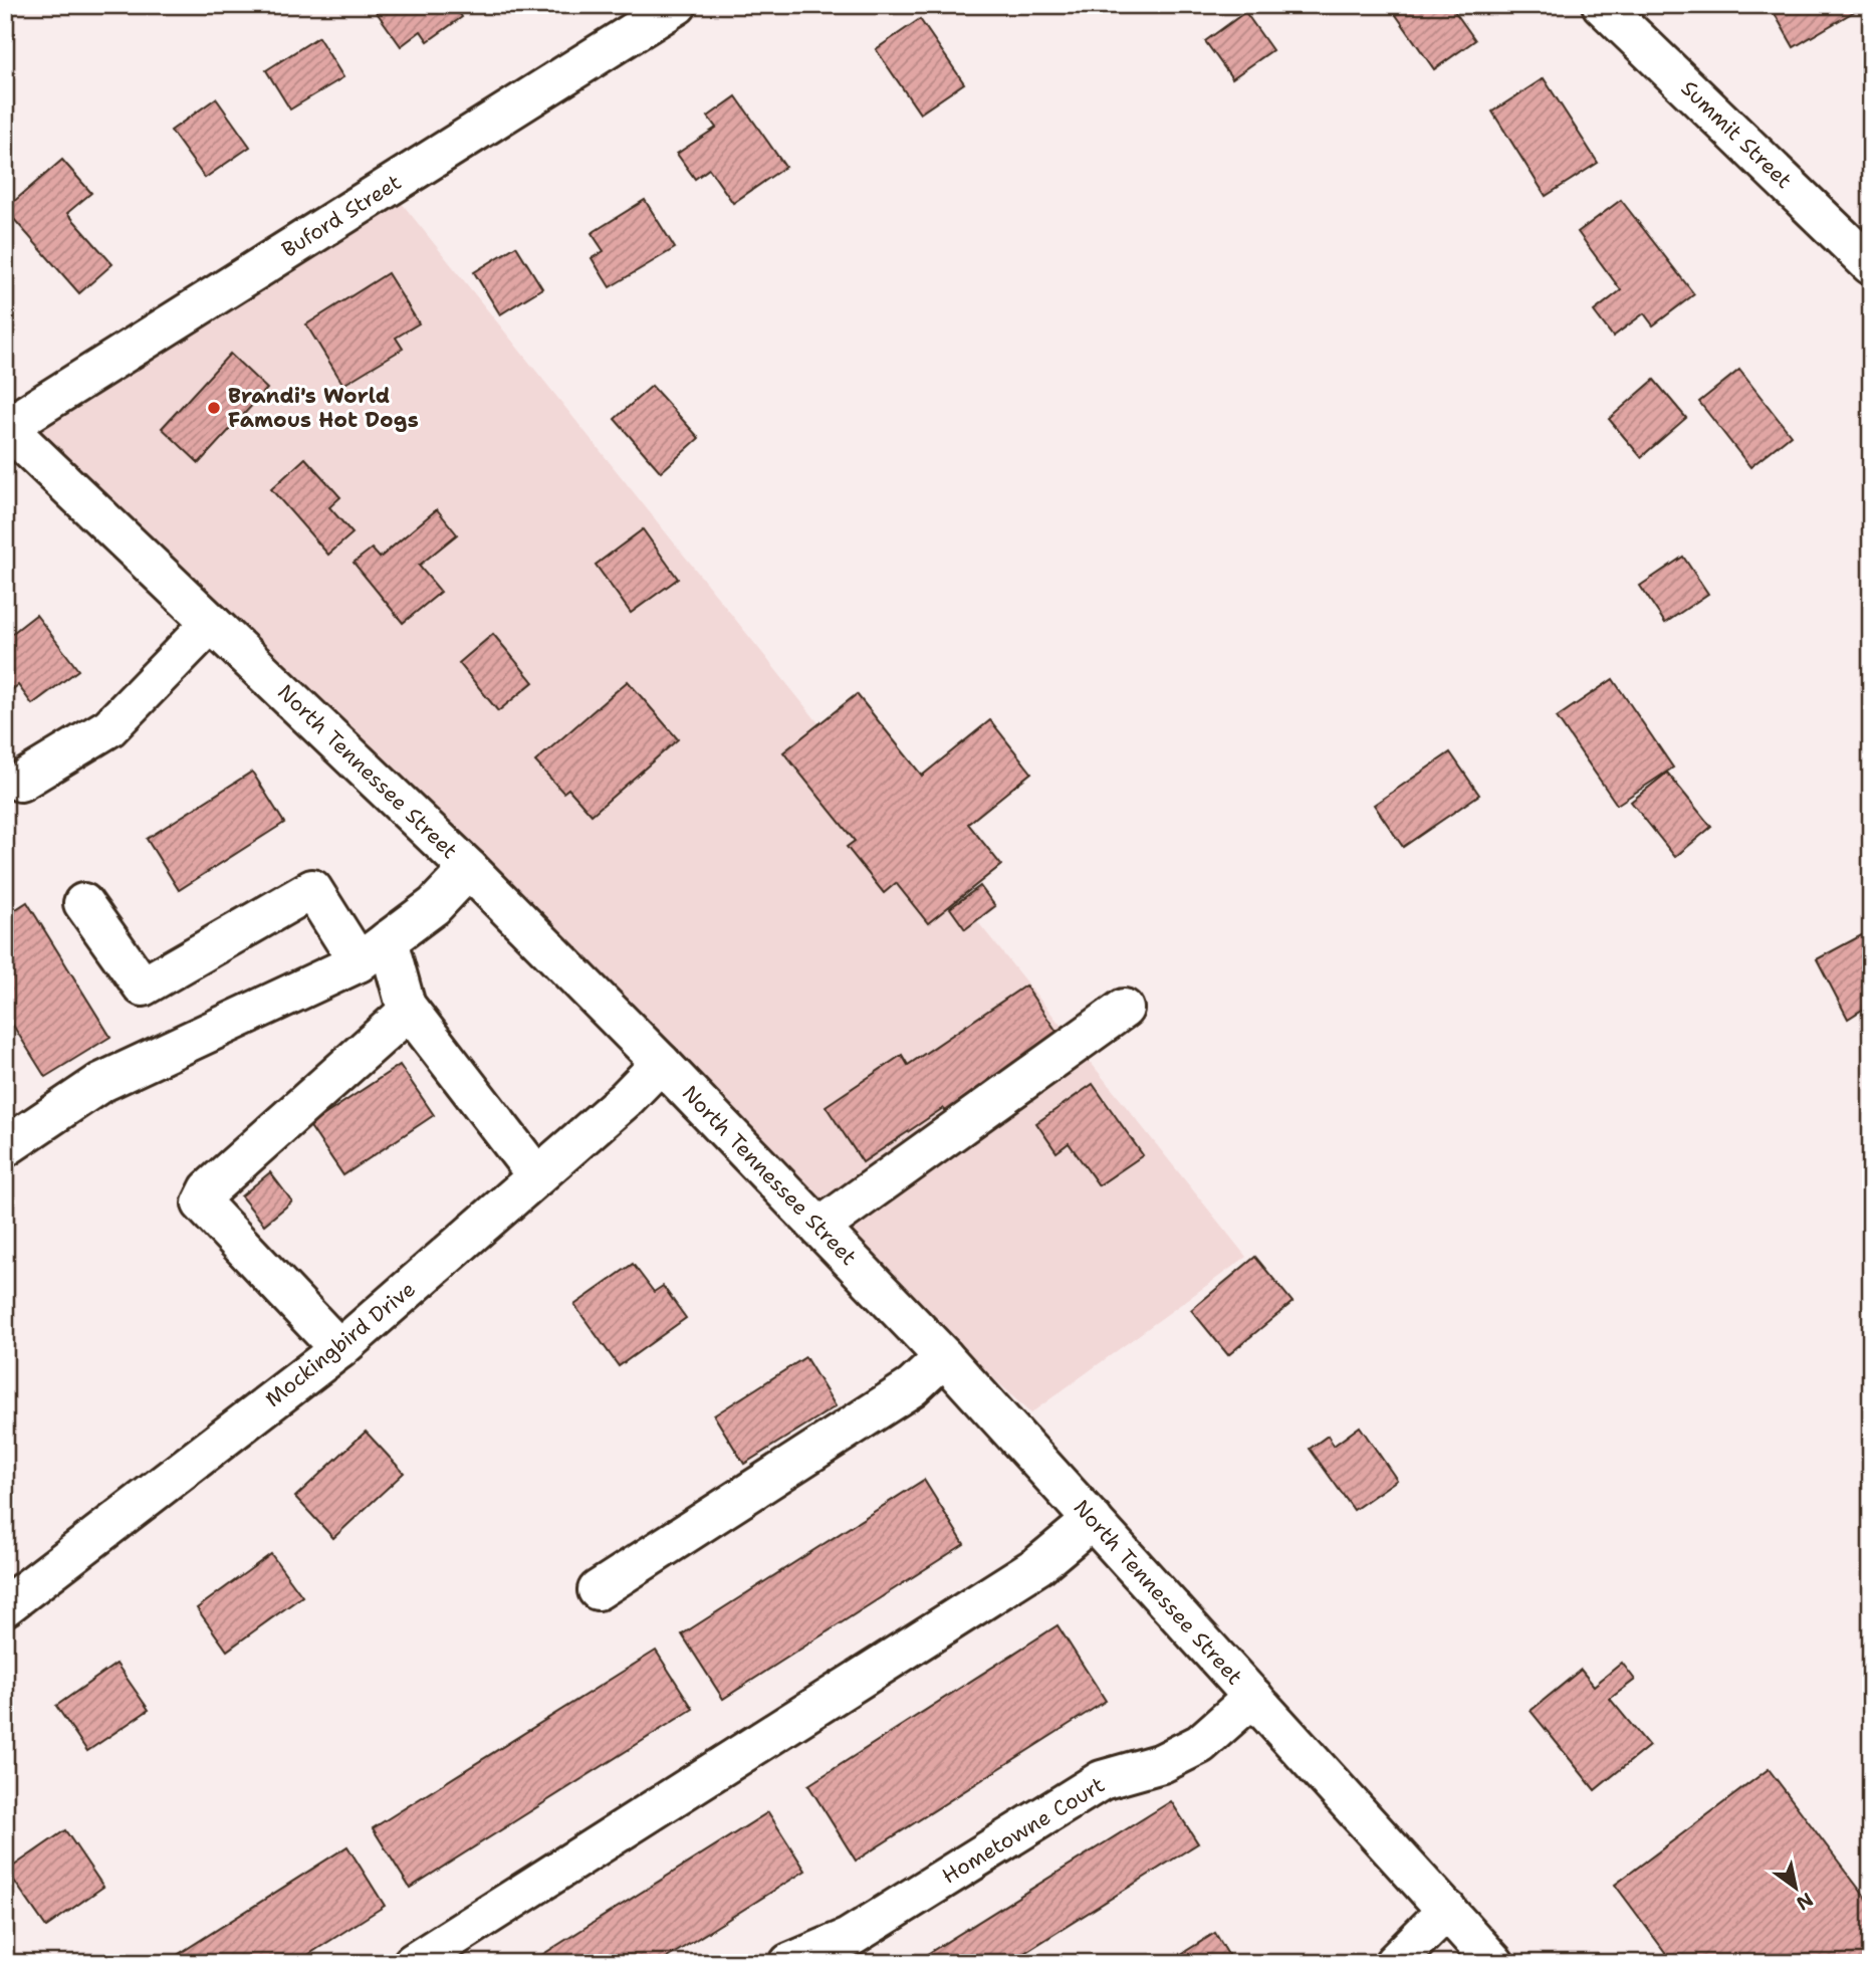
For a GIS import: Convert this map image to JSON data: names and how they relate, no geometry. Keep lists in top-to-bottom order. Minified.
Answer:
{"streets":{"street":["Summit Street","Buford Street","North Tennessee Street","Mockingbird Drive","Hometowne Court"]},"crossings":[["Buford Street","North Tennessee Street"],["North Tennessee Street","Mockingbird Drive"],["North Tennessee Street","Hometowne Court"]],"places":["Brandi's World Famous Hot Dogs"],"north":"bottom right"}
